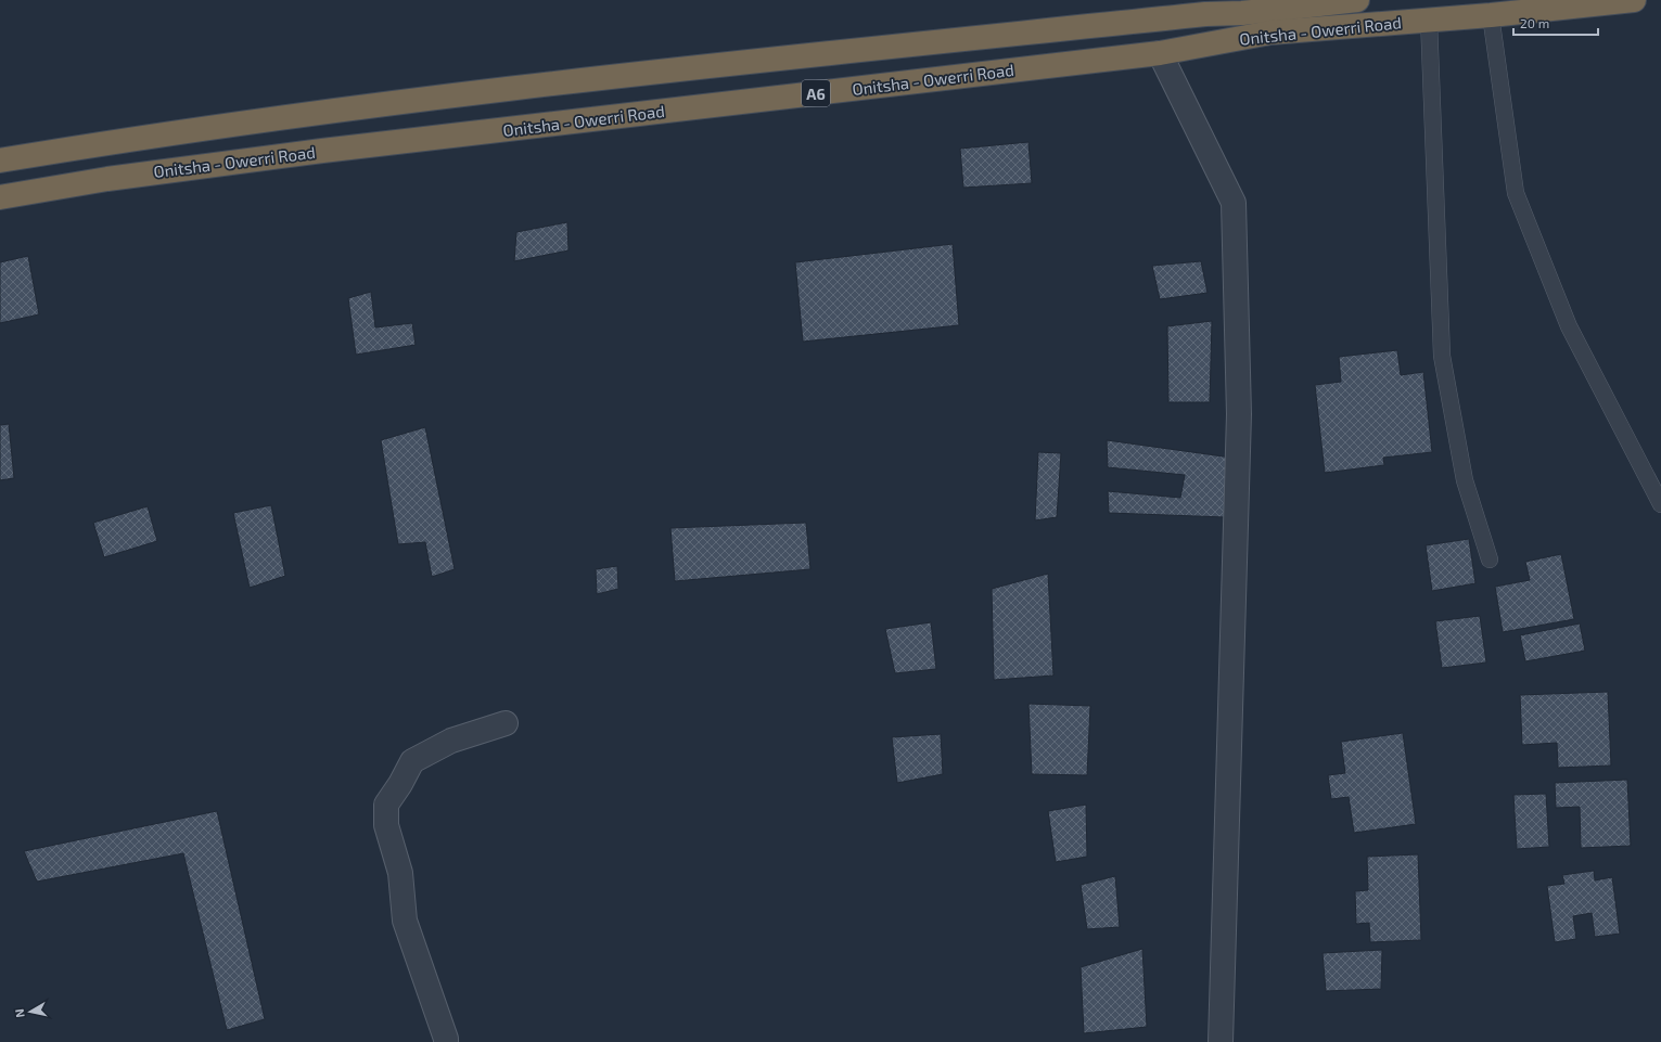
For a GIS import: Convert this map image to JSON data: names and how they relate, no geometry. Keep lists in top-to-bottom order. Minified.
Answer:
{"streets":{"highway":["Onitsha - Owerri Road","A6"]},"scale_bar":"20 m","north":"left"}
